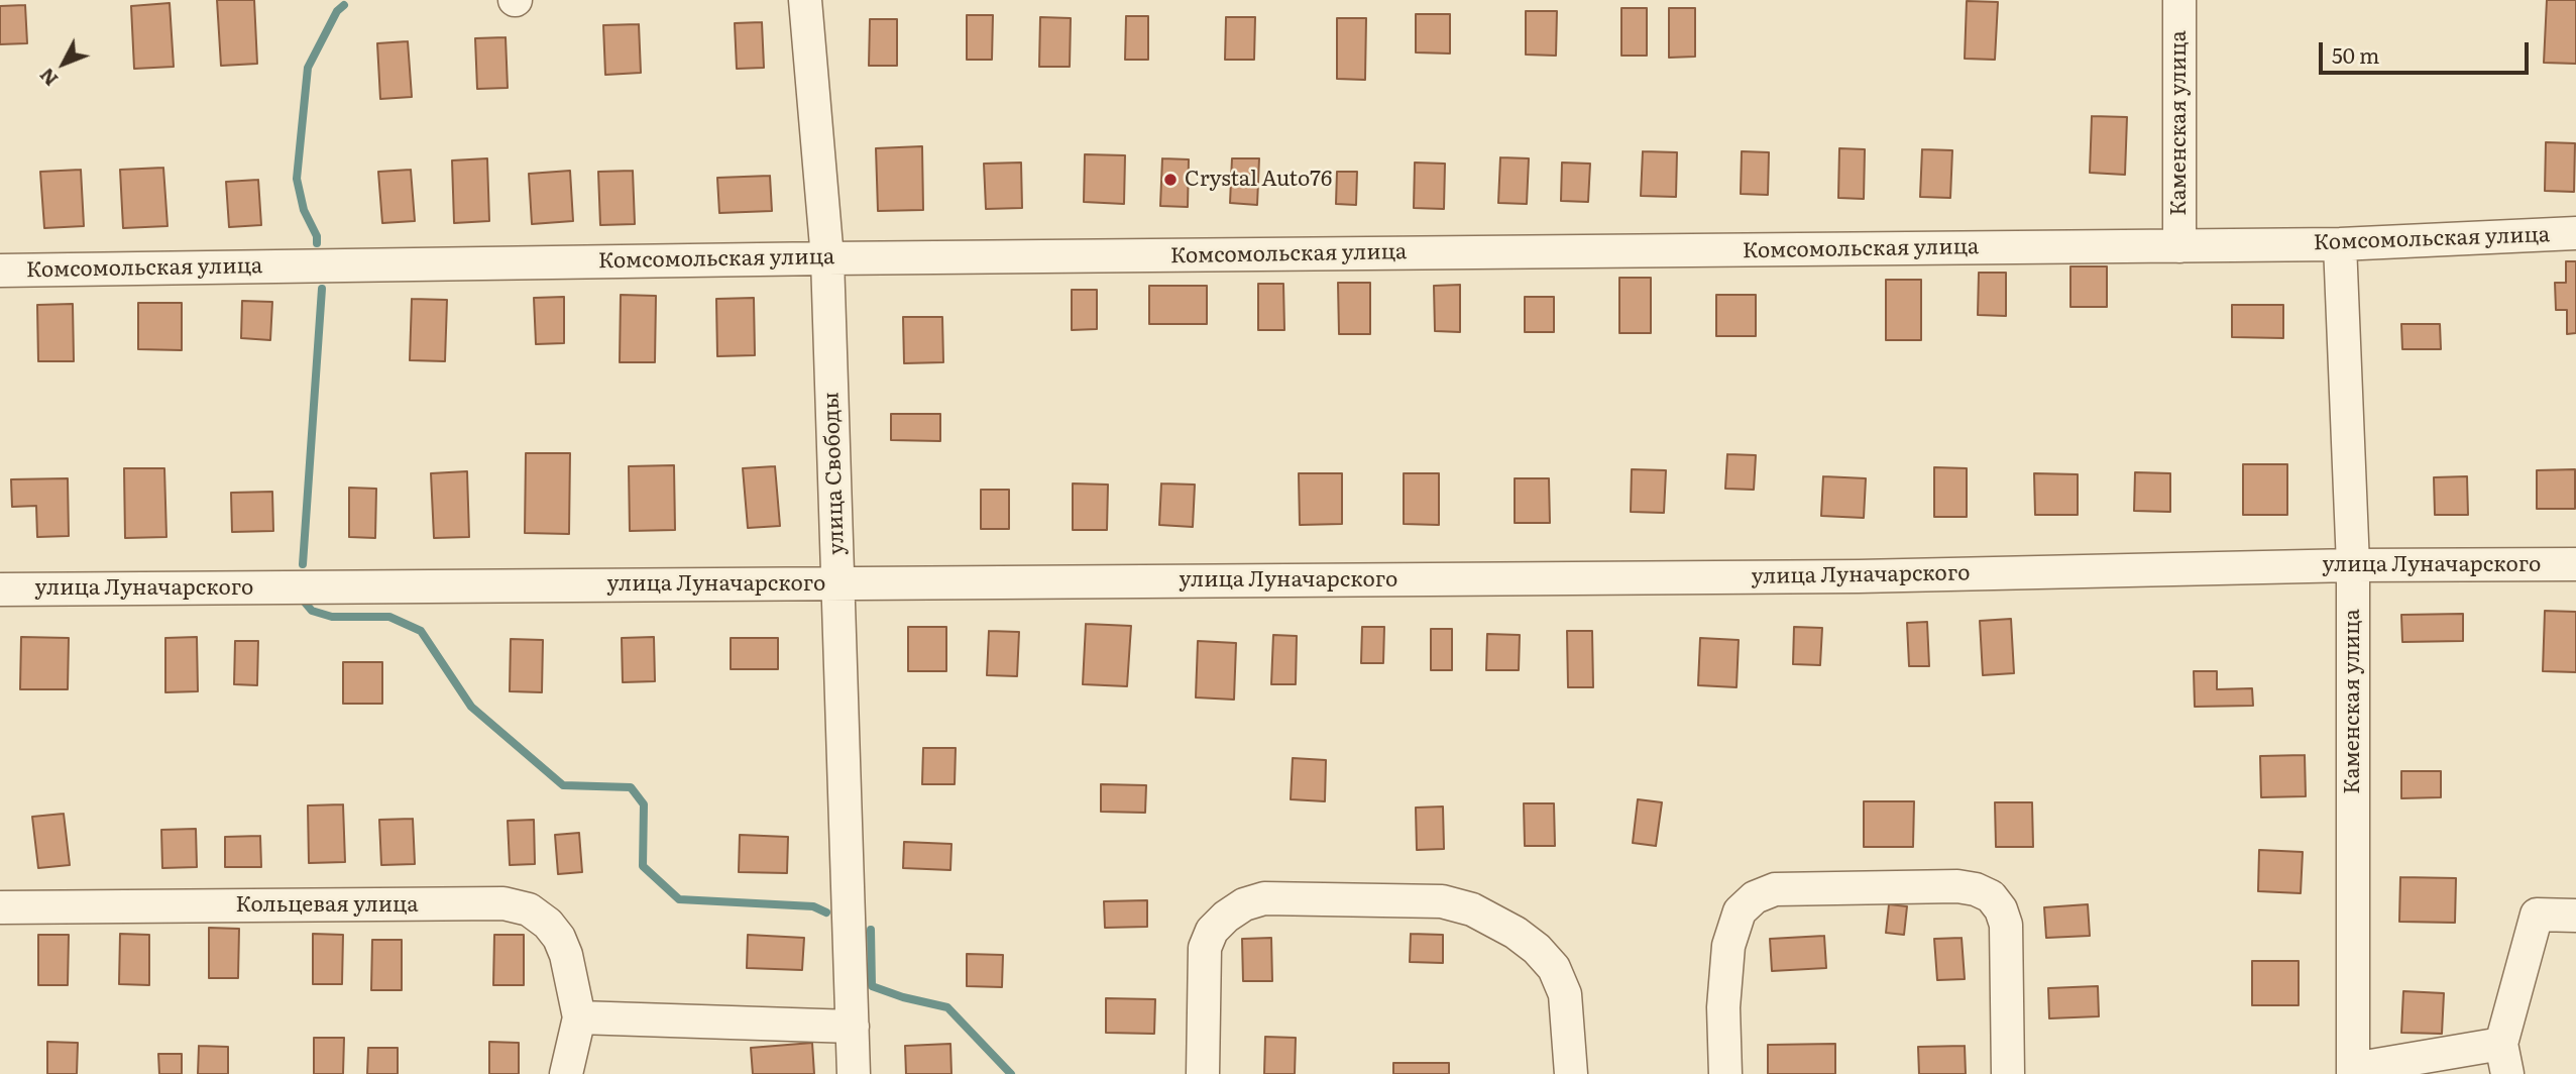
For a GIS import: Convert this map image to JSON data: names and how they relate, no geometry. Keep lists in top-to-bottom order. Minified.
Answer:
{"streets":{"street":["Каменская улица","Комсомольская улица","улица Свободы","улица Луначарского","Кольцевая улица"]},"crossings":[["Каменская улица","Комсомольская улица"],["Каменская улица","улица Луначарского"],["Комсомольская улица","улица Свободы"],["улица Свободы","улица Луначарского"]],"places":["Crystal Auto76"],"scale_bar":"50 m","north":"bottom left"}
